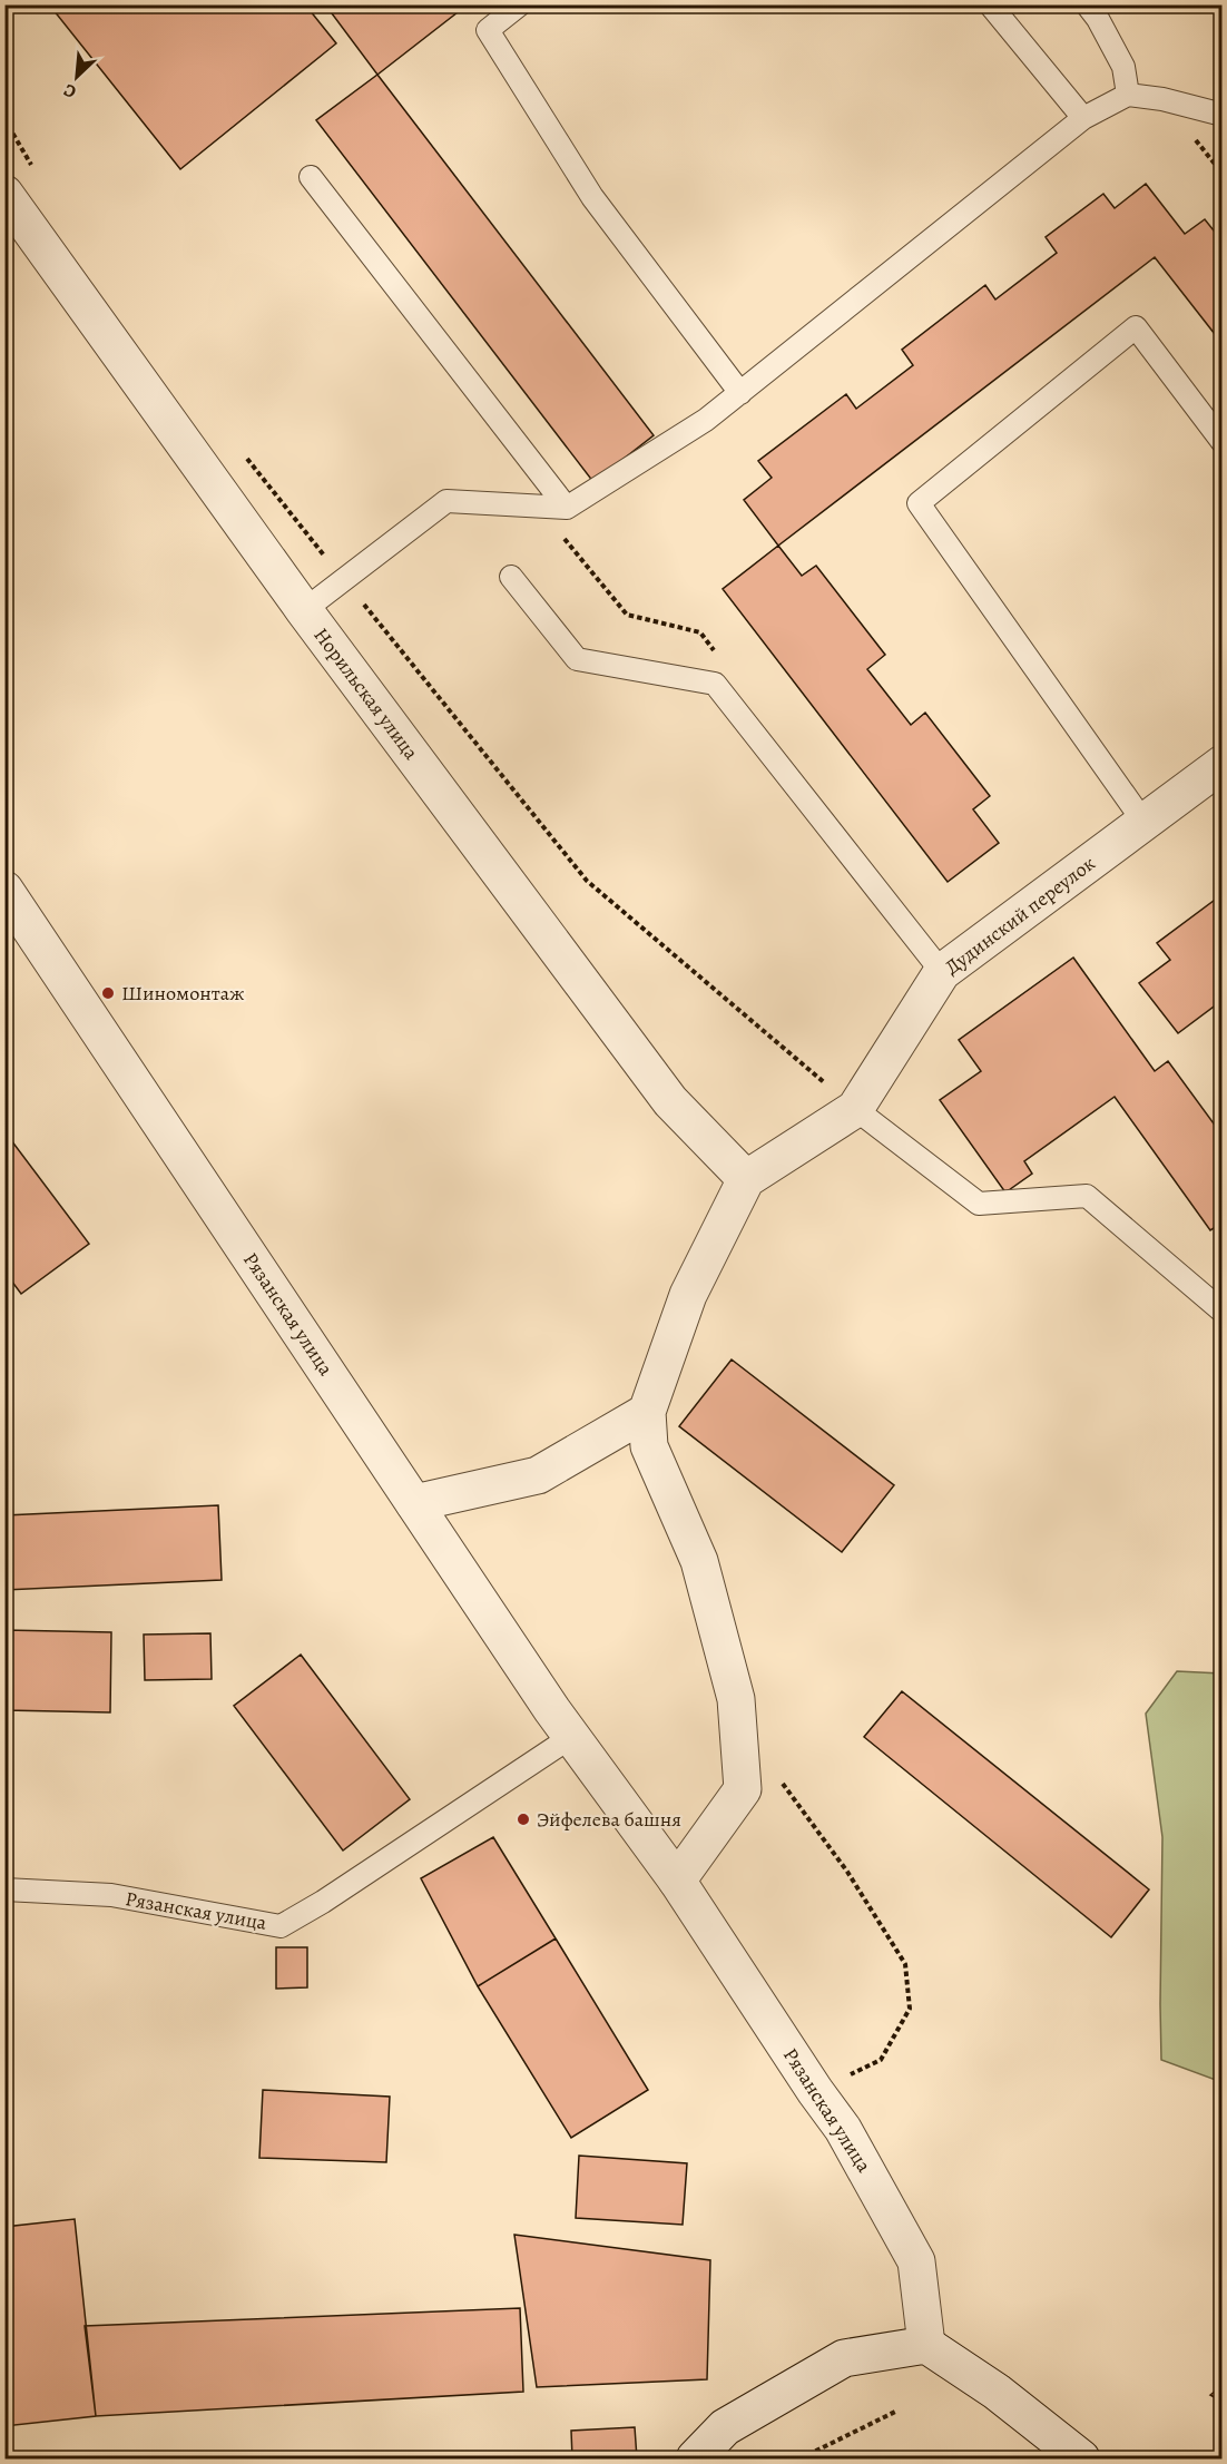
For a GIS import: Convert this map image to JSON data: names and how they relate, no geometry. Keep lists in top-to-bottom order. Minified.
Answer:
{"streets":{"street":["Норильская улица","Дудинский переулок","Рязанская улица"]},"crossings":[["Норильская улица","Дудинский переулок"]],"places":["Шиномонтаж","Эйфелева башня"],"north":"bottom left"}
